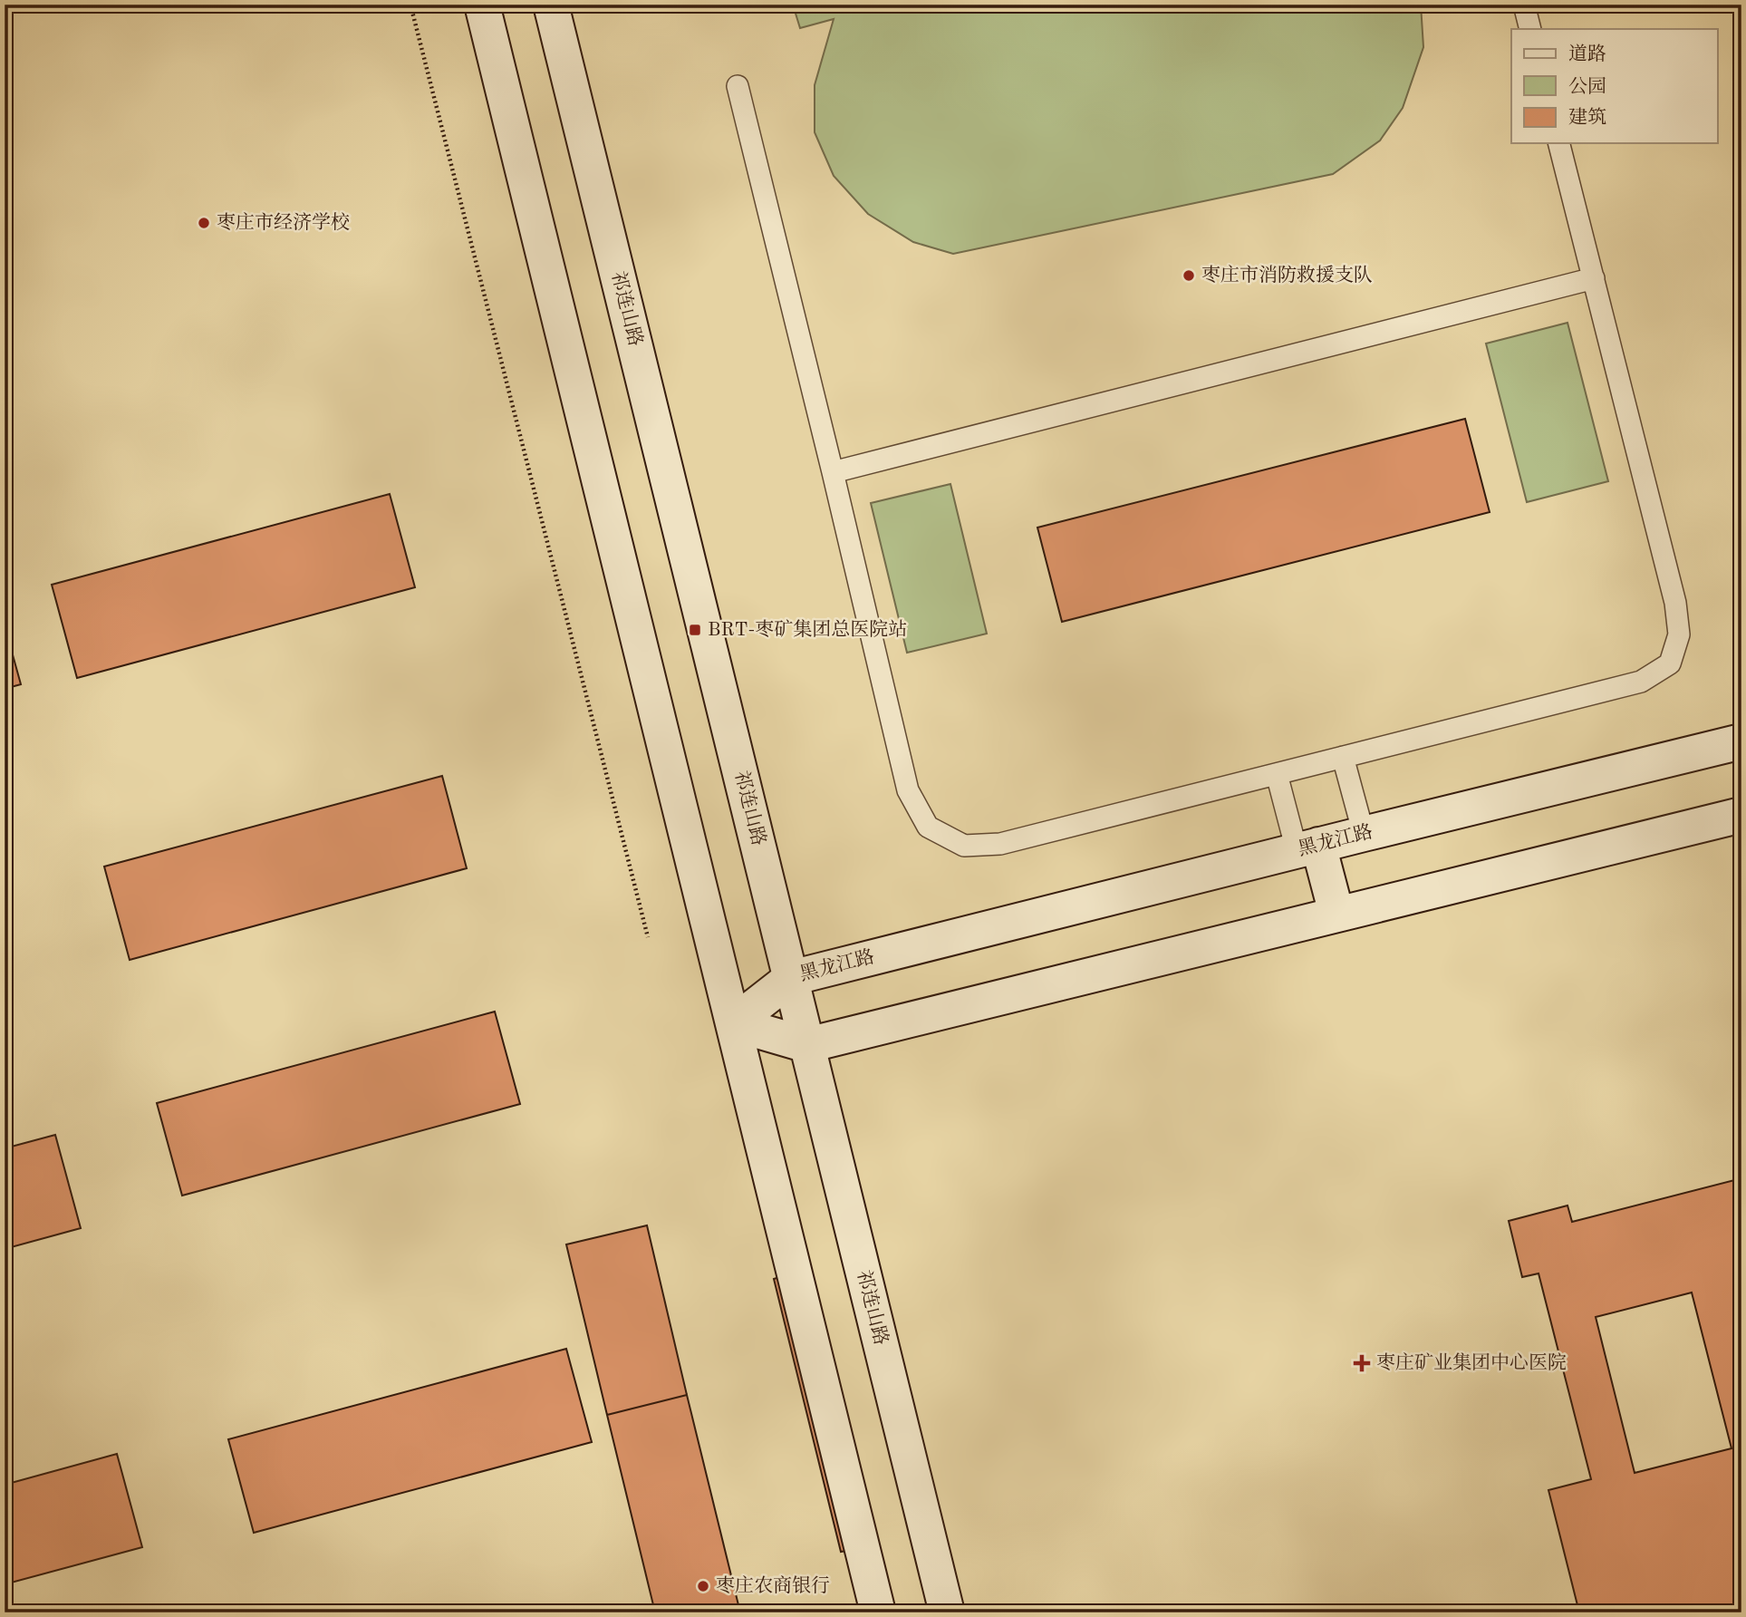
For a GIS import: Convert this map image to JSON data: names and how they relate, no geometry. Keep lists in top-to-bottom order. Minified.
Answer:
{"streets":{"main road":["祁连山路","黑龙江路"]},"crossings":[["祁连山路","黑龙江路"]],"places":{"other":["枣庄市经济学校","枣庄市消防救援支队","枣庄农商银行"],"transit":["BRT-枣矿集团总医院站"],"health":["枣庄矿业集团中心医院"]},"legend":["道路","公园","建筑"]}
